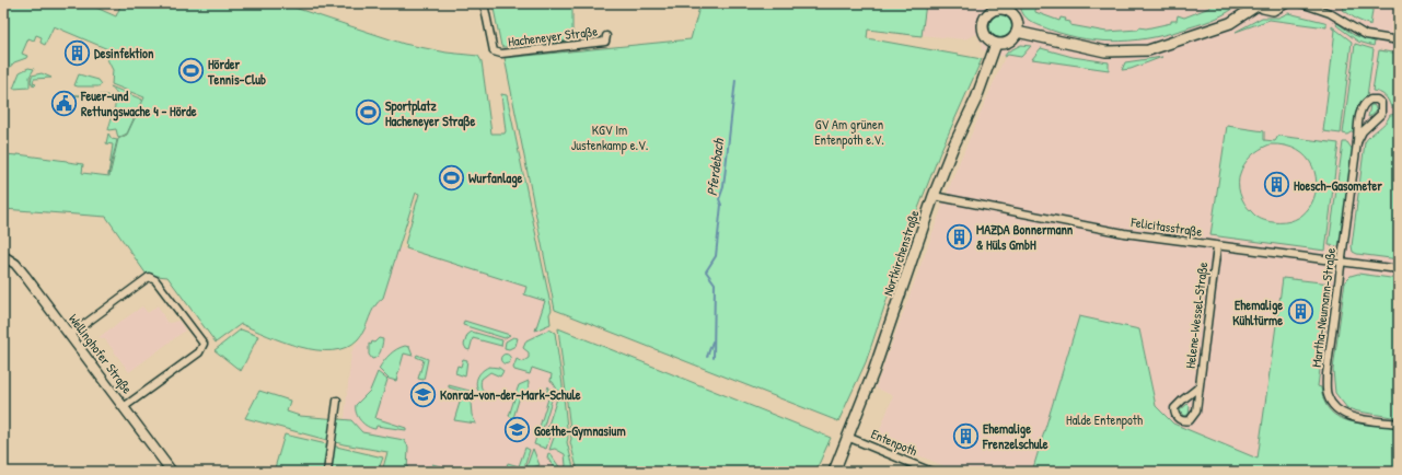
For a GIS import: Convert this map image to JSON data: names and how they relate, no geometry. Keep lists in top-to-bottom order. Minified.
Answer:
{"streets":{"main road":["Nortkirchenstraße"],"street":["Hacheneyer Straße","Felicitasstraße","Martha-Neumann-Straße","Helene-Wessel-Straße","Wellinghofer Straße","Entenpoth"]},"crossings":[["Felicitasstraße","Nortkirchenstraße"],["Felicitasstraße","Martha-Neumann-Straße"],["Felicitasstraße","Helene-Wessel-Straße"],["Nortkirchenstraße","Entenpoth"]],"water":["Pferdebach"],"parks":["GV Am grünen Entenpoth e.V.","KGV Im Justenkamp e.V.","Halde Entenpoth"],"places":{"building":["Desinfektion","Hoesch-Gasometer","MAZDA Bonnermann & Hüls GmbH","Ehemalige Kühltürme","Ehemalige Frenzelschule"],"sports":["Hörder Tennis-Club","Sportplatz Hacheneyer Straße","Wurfanlage"],"public building":["Feuer-und Rettungswache 4 - Hörde"],"school or university":["Konrad-von-der-Mark-Schule","Goethe-Gymnasium"]}}
